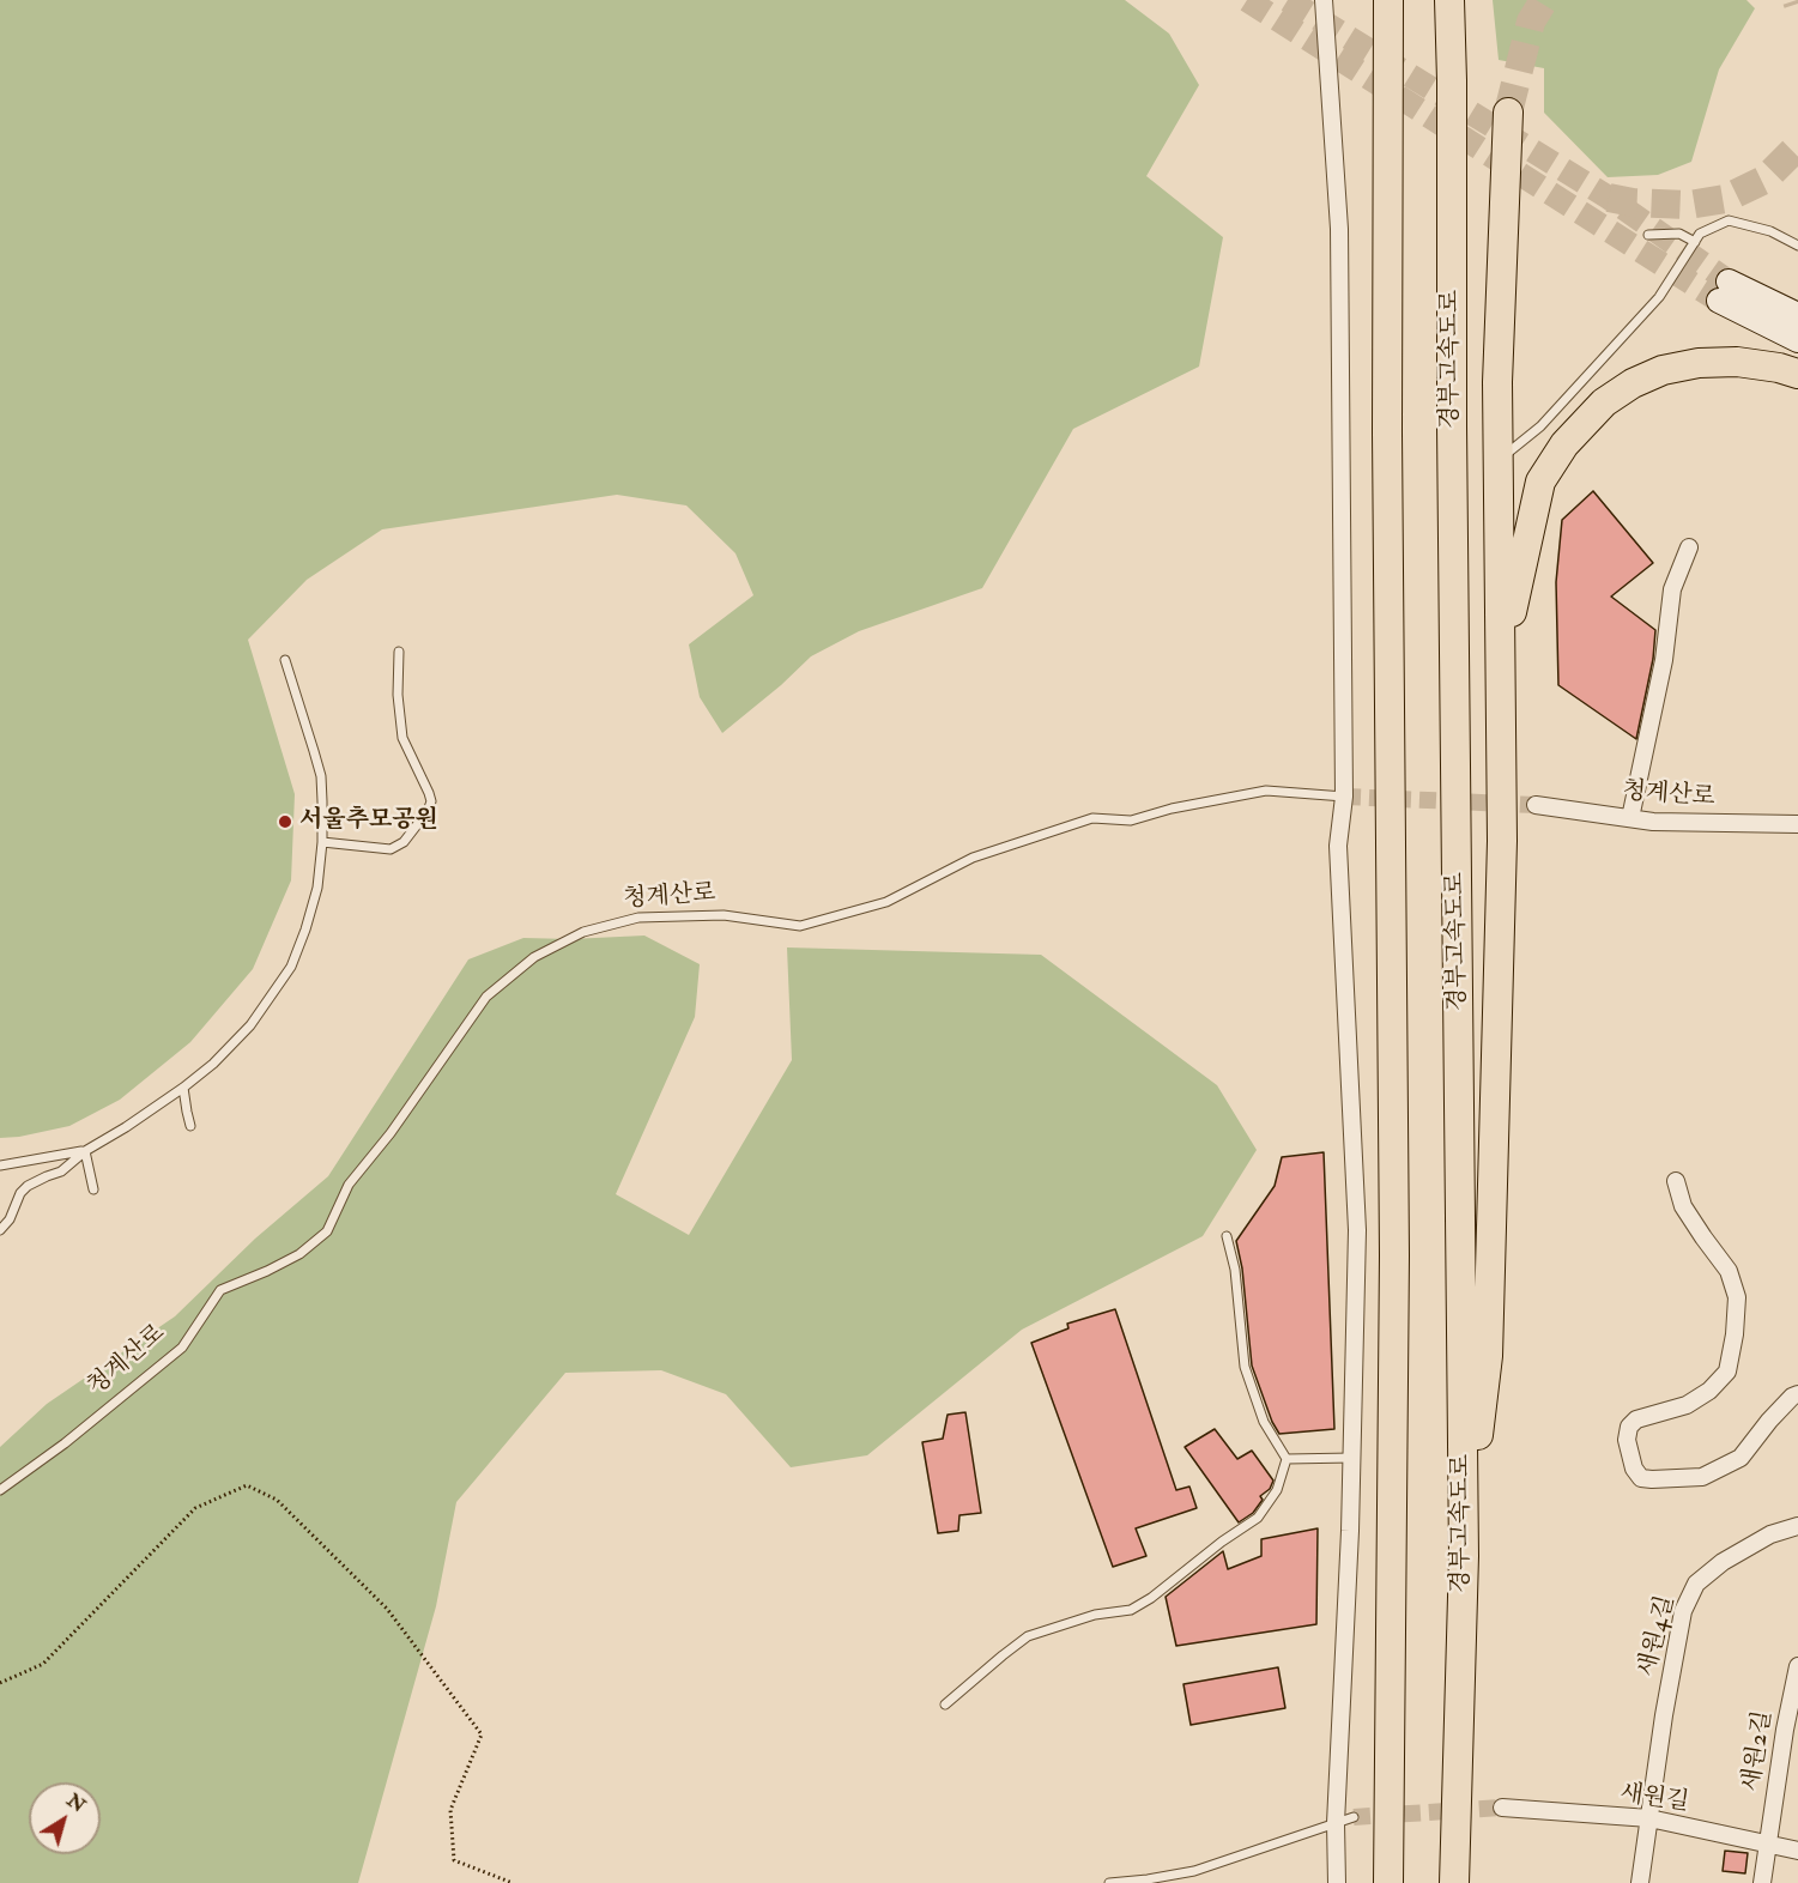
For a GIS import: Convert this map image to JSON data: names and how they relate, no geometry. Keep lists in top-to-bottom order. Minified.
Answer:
{"streets":{"highway":["경부고속도로"],"street":["청계산로","새원4길","새원2길","새원길"]},"crossings":[["새원4길","새원길"],["새원2길","새원길"]],"places":["서울추모공원"],"north":"top right"}
